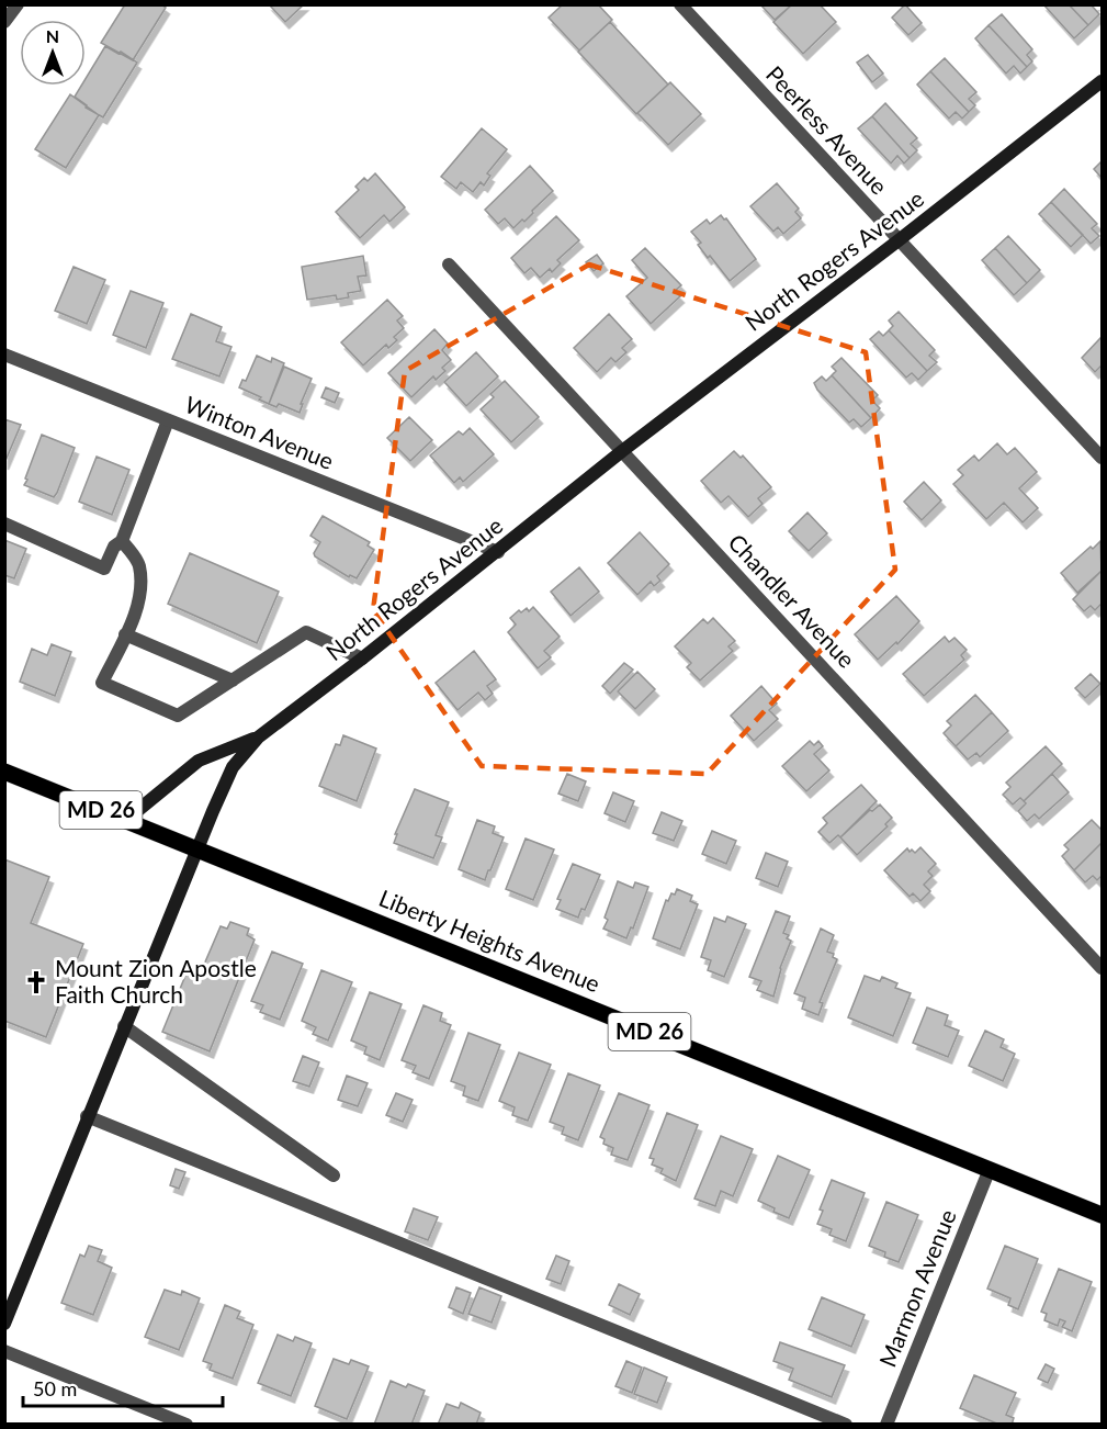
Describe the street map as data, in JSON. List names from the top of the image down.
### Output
{
  "streets": {
    "main road": ["MD 26", "Liberty Heights Avenue"],
    "street": [
      "Peerless Avenue",
      "North Rogers Avenue",
      "Winton Avenue",
      "Chandler Avenue",
      "Marmon Avenue"
    ]
  },
  "crossings": [
    ["Peerless Avenue", "North Rogers Avenue"],
    ["North Rogers Avenue", "Winton Avenue"],
    ["North Rogers Avenue", "Chandler Avenue"],
    ["North Rogers Avenue", "Liberty Heights Avenue"],
    ["Liberty Heights Avenue", "Marmon Avenue"]
  ],
  "places": {
    "church": ["Mount Zion Apostle Faith Church"]
  },
  "scale_bar": "50 m",
  "north": "top"
}
